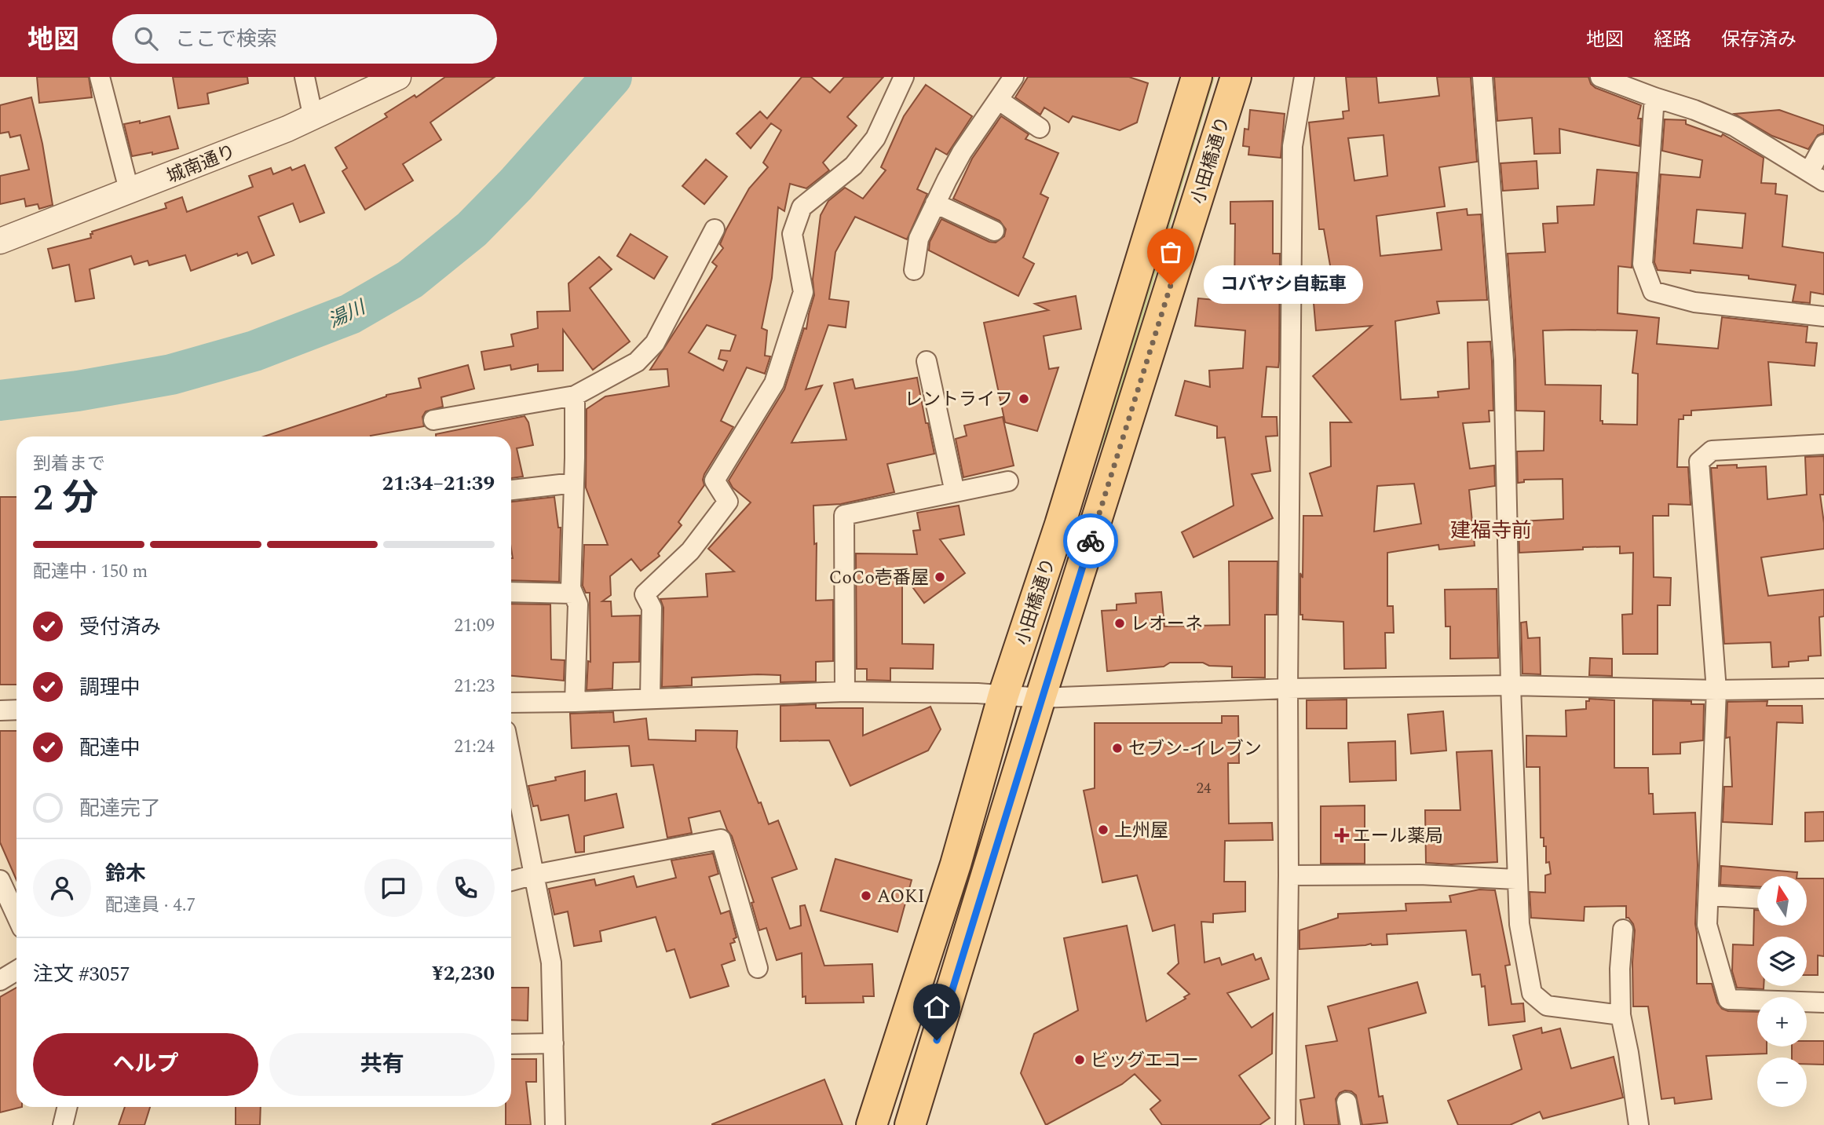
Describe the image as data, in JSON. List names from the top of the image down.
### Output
{
  "streets": {
    "main road": ["小田橋通り"],
    "street": ["城南通り"]
  },
  "districts": ["建福寺前"],
  "water": ["湯川"],
  "places": {
    "other": [
      "コバヤシ自転車",
      "レントライフ",
      "CoCo壱番屋",
      "レオーネ",
      "セブン-イレブン",
      "上州屋",
      "AOKI",
      "ビッグエコー"
    ],
    "health": ["エール薬局"]
  },
  "house_numbers": ["24"],
  "north": "top",
  "page": {
    "header": "地図",
    "search": "ここで検索",
    "nav": ["地図", "経路", "保存済み"],
    "bubble": "コバヤシ自転車",
    "heading": ["2 分", "到着まで", "21:34–21:39"],
    "panel": [
      "鈴木",
      "配達員 · 4.7",
      "注文 #3057",
      "¥2,230"
    ],
    "bar": "配達中 · 150 m",
    "list": [
      ["受付済み", "21:09"],
      ["調理中", "21:23"],
      ["配達中", "21:24"],
      "配達完了"
    ],
    "map_buttons": ["+", "−"],
    "buttons": ["ヘルプ", "共有"]
  }
}
